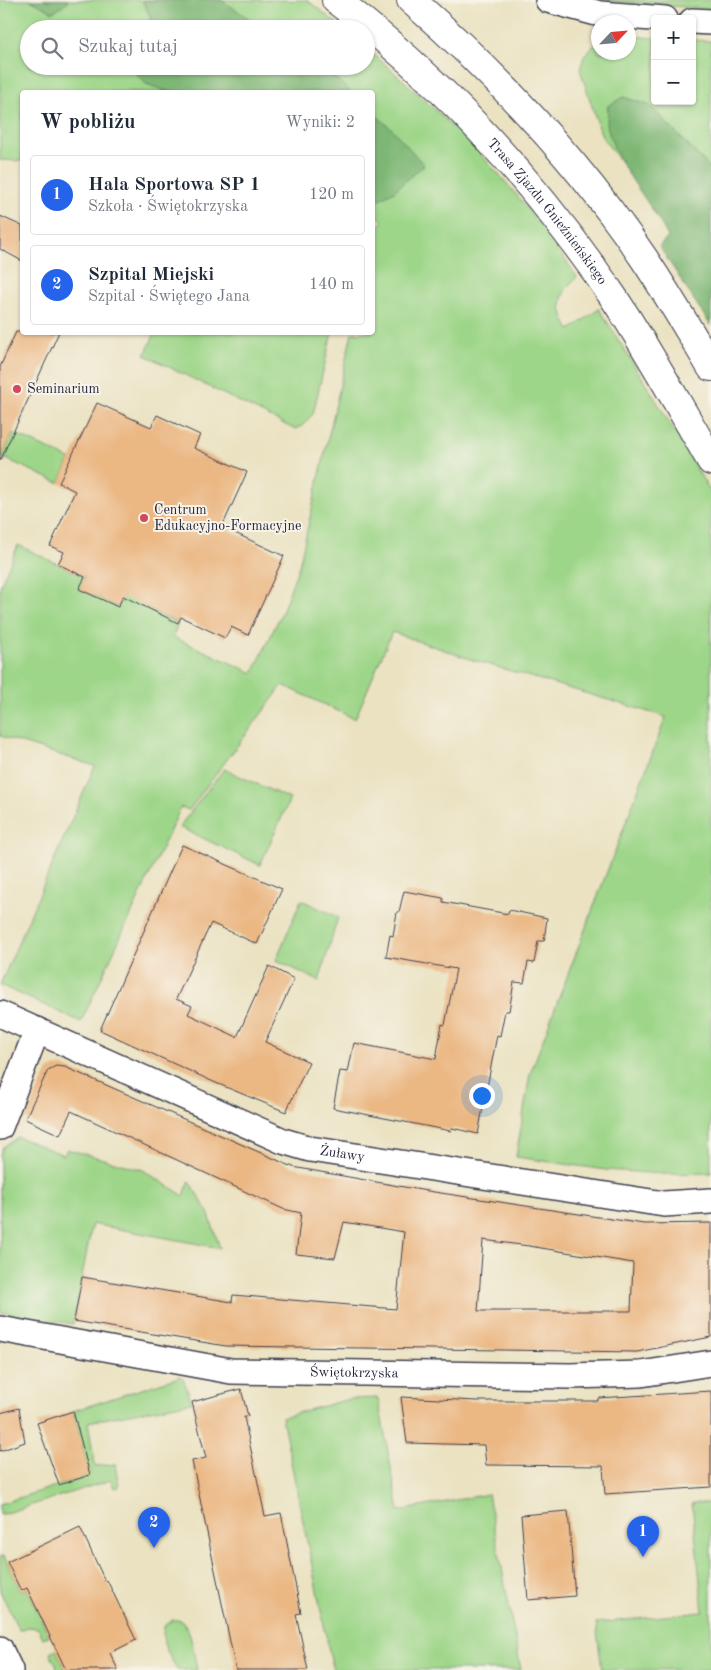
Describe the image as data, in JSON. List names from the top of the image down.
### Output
{
  "streets": {
    "main road": ["Trasa Zjazdu Gnieźnieńskiego"],
    "street": ["Żuławy", "Świętokrzyska"]
  },
  "places": ["Seminarium", "Centrum Edukacyjno-Formacyjne"],
  "north": "top right",
  "page": {
    "map_buttons": ["+", "−"],
    "search": "Szukaj tutaj",
    "heading": ["W pobliżu", "Wyniki: 2"],
    "list": [
      {
        "mark": "1",
        "name": "Hala Sportowa SP 1",
        "note": "Szkoła · Świętokrzyska",
        "value": "120 m"
      },
      {
        "mark": "2",
        "name": "Szpital Miejski",
        "note": "Szpital · Świętego Jana",
        "value": "140 m"
      }
    ],
    "pins": ["2", "1"]
  }
}
